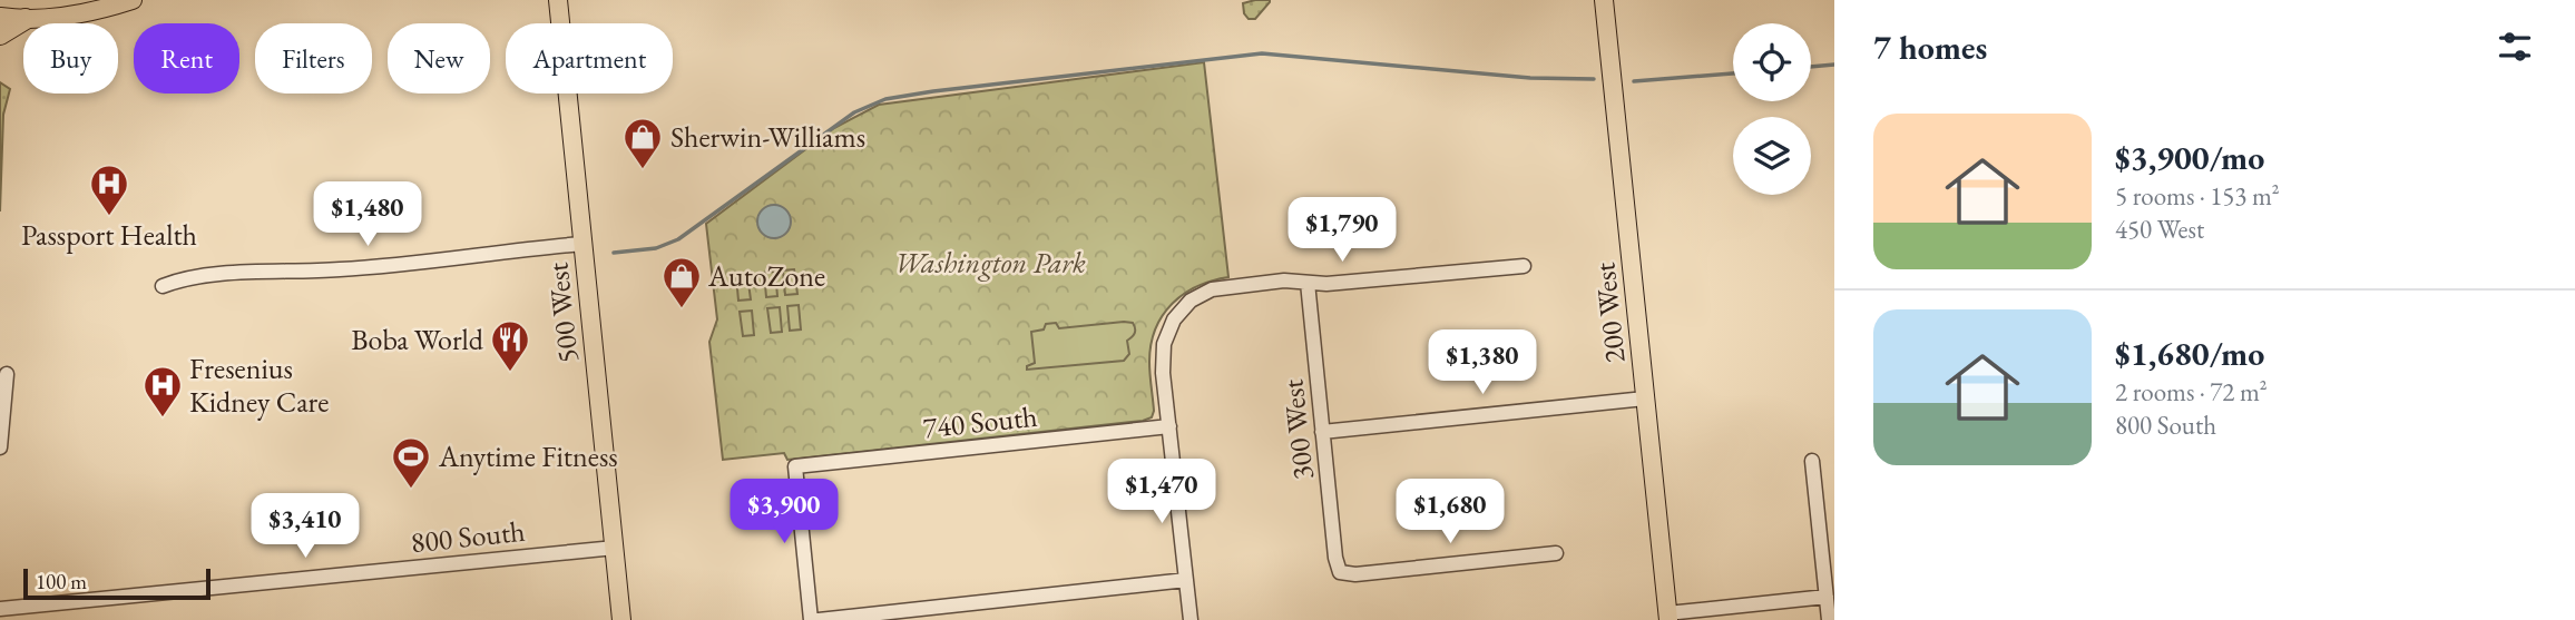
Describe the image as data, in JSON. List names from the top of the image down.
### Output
{
  "streets": {
    "main road": ["500 West", "200 West"],
    "street": ["740 South", "300 West", "800 South"]
  },
  "crossings": [
    ["500 West", "800 South"]
  ],
  "parks": ["Washington Park"],
  "places": {
    "shop": ["Sherwin-Williams", "AutoZone"],
    "hospital": ["Passport Health", "Fresenius Kidney Care"],
    "restaurant": ["Boba World"],
    "sports": ["Anytime Fitness"]
  },
  "scale_bar": "100 m",
  "page": {
    "heading": "7 homes",
    "chip": [
      "Buy",
      "Rent",
      "Filters",
      "New",
      "Apartment"
    ],
    "list": [
      {
        "name": "$3,900/mo",
        "note": "5 rooms · 153 m² · 450 West"
      },
      {
        "name": "$1,680/mo",
        "note": "2 rooms · 72 m² · 800 South"
      }
    ],
    "price": [
      "$1,480",
      "$1,790",
      "$1,380",
      "$1,470",
      "$3,900",
      "$1,680",
      "$3,410"
    ],
    "scale": "100 m"
  }
}
